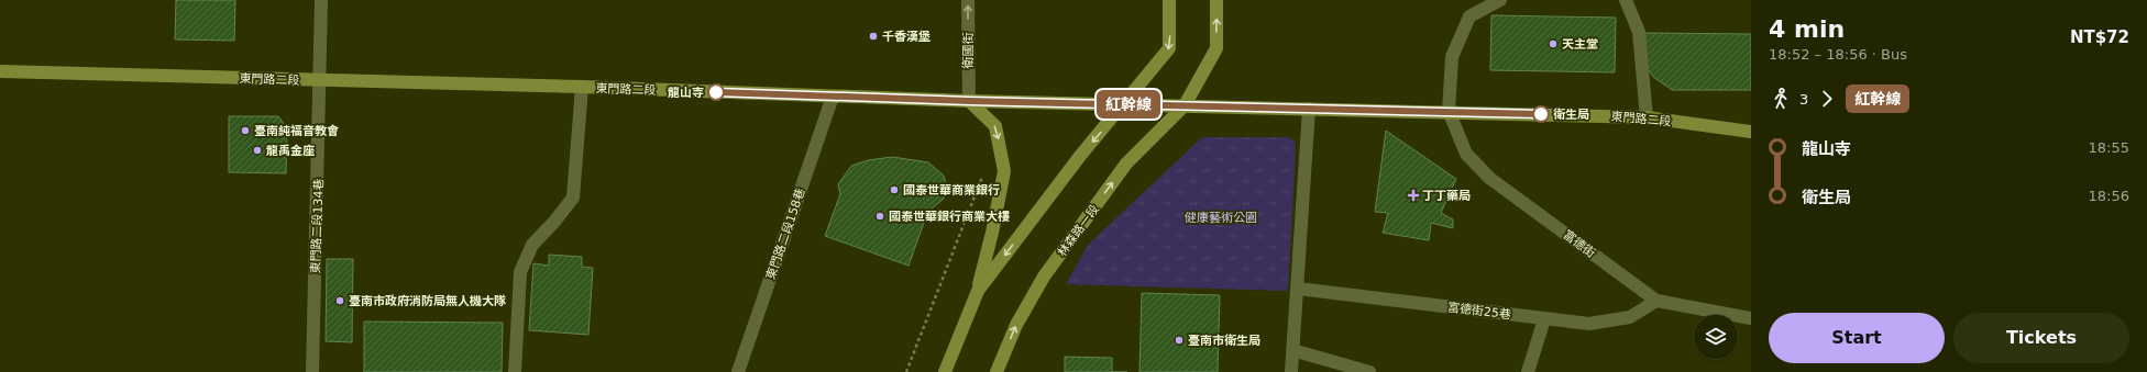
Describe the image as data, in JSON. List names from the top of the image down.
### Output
{
  "streets": {
    "main road": ["東門路二段", "林森路一段"],
    "street": [
      "衛國街",
      "東門路二段134巷",
      "東門路二段158巷",
      "富德街",
      "富德街25巷"
    ]
  },
  "crossings": [
    ["衛國街", "東門路二段"],
    ["東門路二段", "東門路二段134巷"],
    ["東門路二段", "林森路一段"],
    ["東門路二段", "東門路二段158巷"],
    ["東門路二段", "富德街"],
    ["富德街", "富德街25巷"]
  ],
  "one_way": ["衛國街"],
  "parks": ["健康藝術公園"],
  "places": {
    "other": [
      "千香漢堡",
      "天主堂",
      "龍山寺",
      "衛生局",
      "臺南純福音教會",
      "龍禹金座",
      "國泰世華商業銀行",
      "國泰世華銀行商業大樓",
      "臺南市政府消防局無人機大隊",
      "臺南市衛生局"
    ],
    "health": ["丁丁藥局"]
  },
  "lines": ["bus line 紅幹線"],
  "page": {
    "on_map": "紅幹線",
    "heading": ["4 min", "18:52 – 18:56 · Bus", "NT$72"],
    "legs": ["3", "紅幹線"],
    "list": [
      {
        "name": "龍山寺",
        "value": "18:55"
      },
      {
        "name": "衛生局",
        "value": "18:56"
      }
    ],
    "buttons": ["Start", "Tickets"]
  }
}
